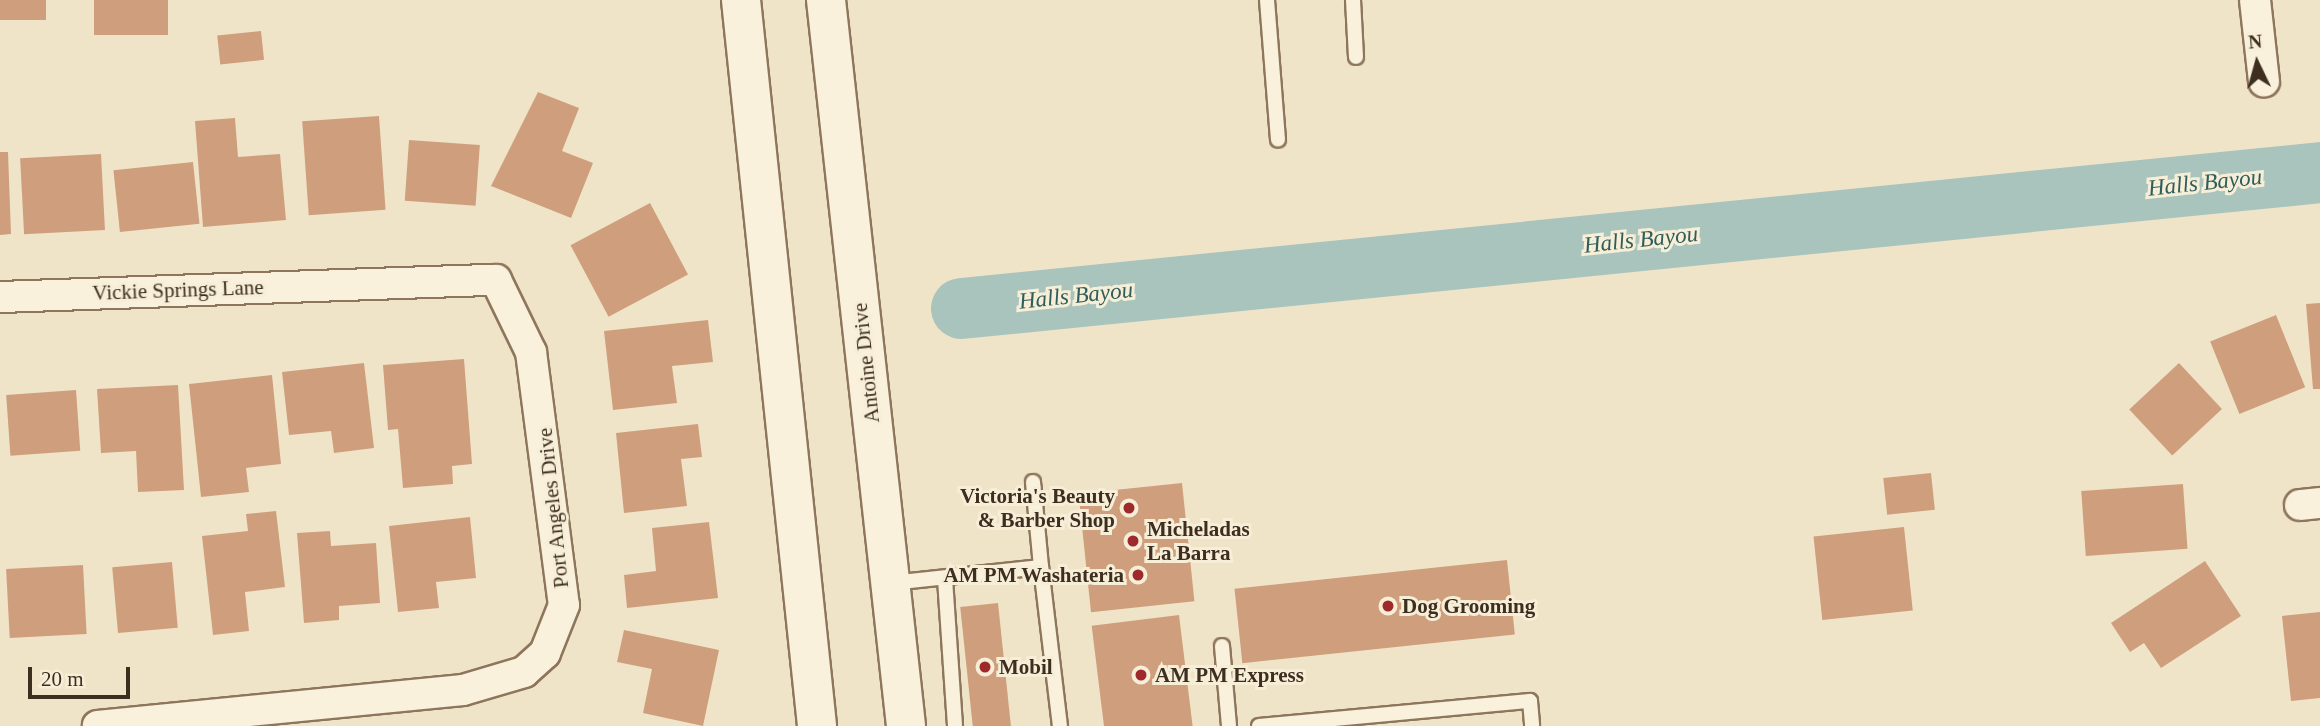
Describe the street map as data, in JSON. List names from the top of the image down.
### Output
{
  "streets": {
    "main road": ["Antoine Drive"],
    "street": ["Vickie Springs Lane", "Port Angeles Drive"]
  },
  "crossings": [
    ["Vickie Springs Lane", "Port Angeles Drive"]
  ],
  "water": ["Halls Bayou"],
  "places": [
    "Victoria's Beauty & Barber Shop",
    "Micheladas La Barra",
    "AM PM Washateria",
    "Dog Grooming",
    "Mobil",
    "AM PM Express"
  ],
  "scale_bar": "20 m",
  "north": "top"
}
